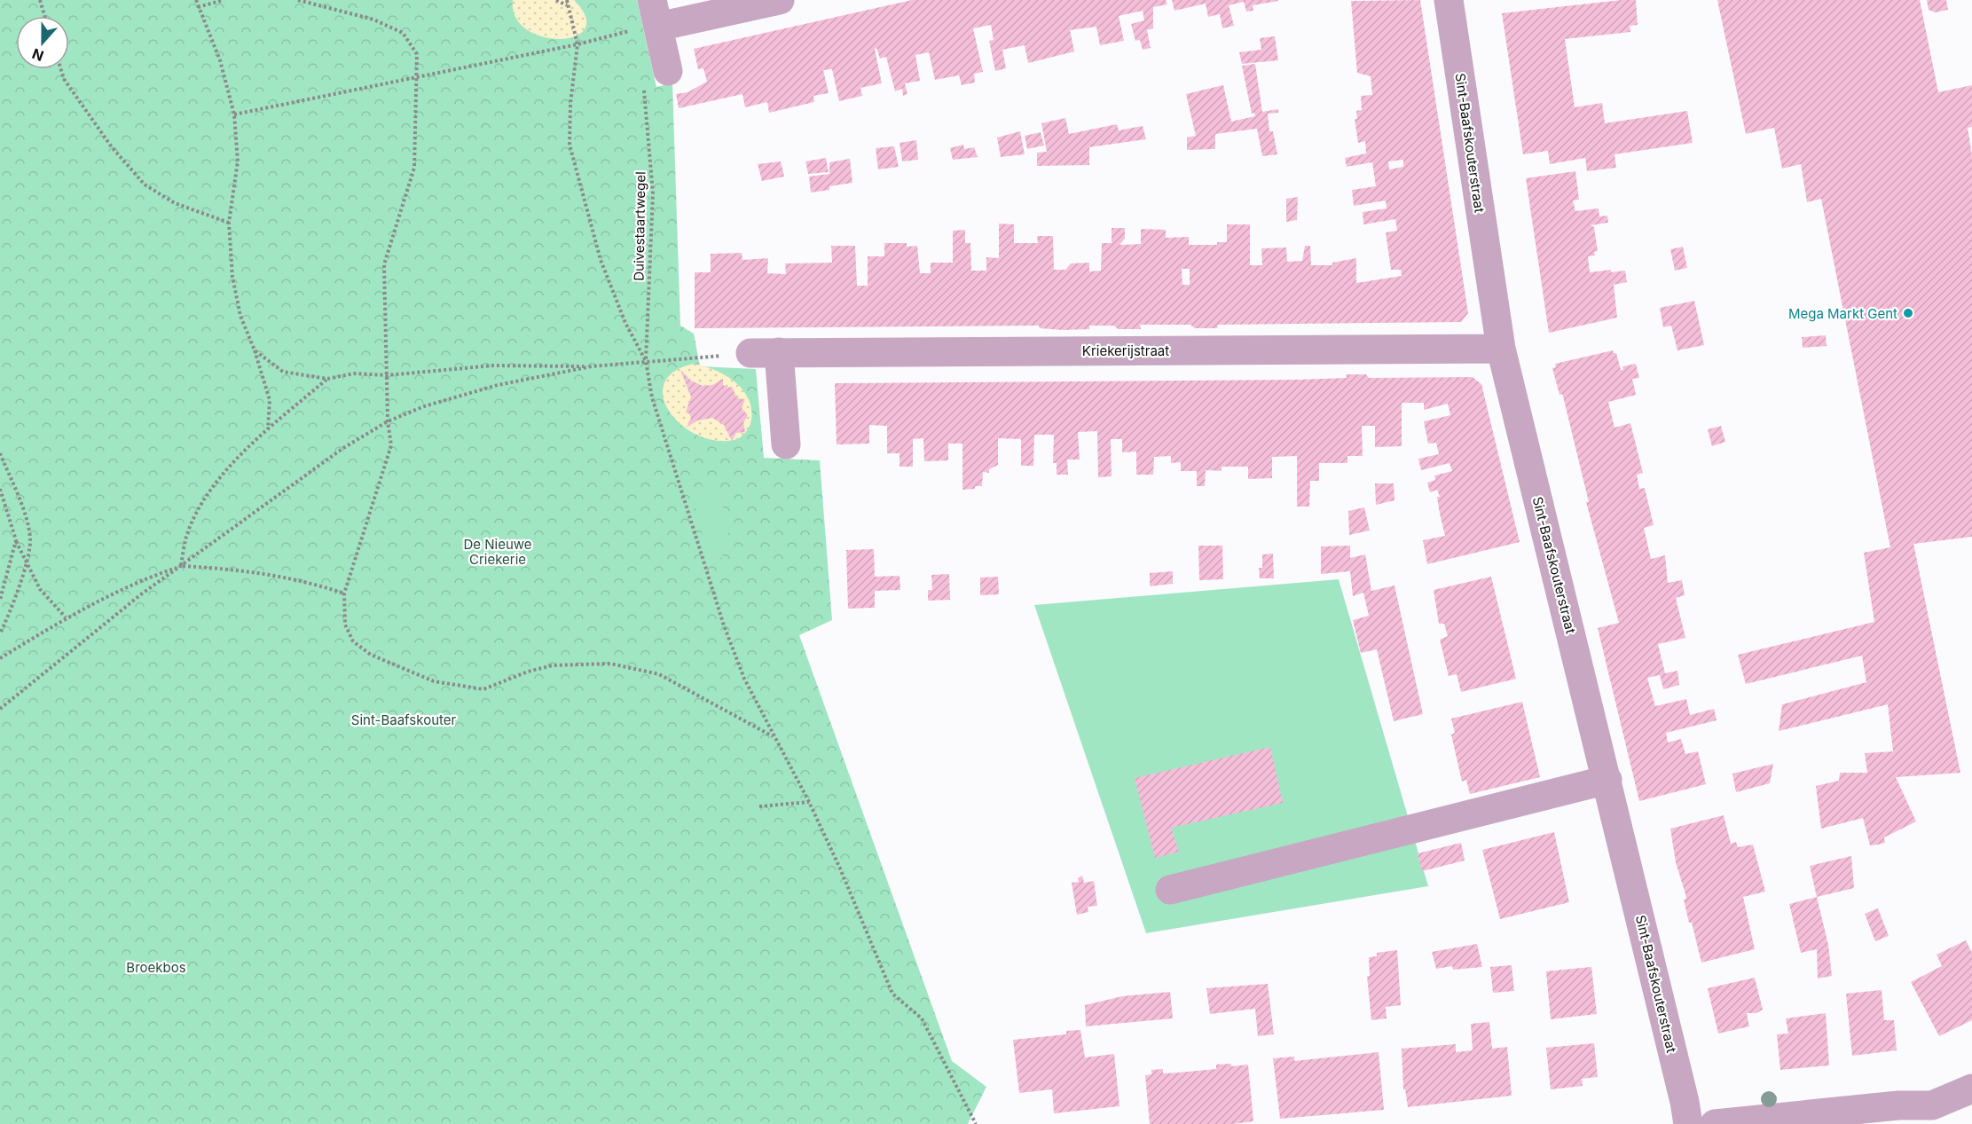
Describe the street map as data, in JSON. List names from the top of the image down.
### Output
{
  "streets": {
    "street": ["Sint-Baafskouterstraat", "Kriekerijstraat"],
    "path": ["Duivestaartwegel"]
  },
  "crossings": [
    ["Sint-Baafskouterstraat", "Kriekerijstraat"]
  ],
  "parks": ["De Nieuwe Criekerie", "Sint-Baafskouter", "Broekbos"],
  "places": ["Mega Markt Gent"],
  "north": "bottom"
}
